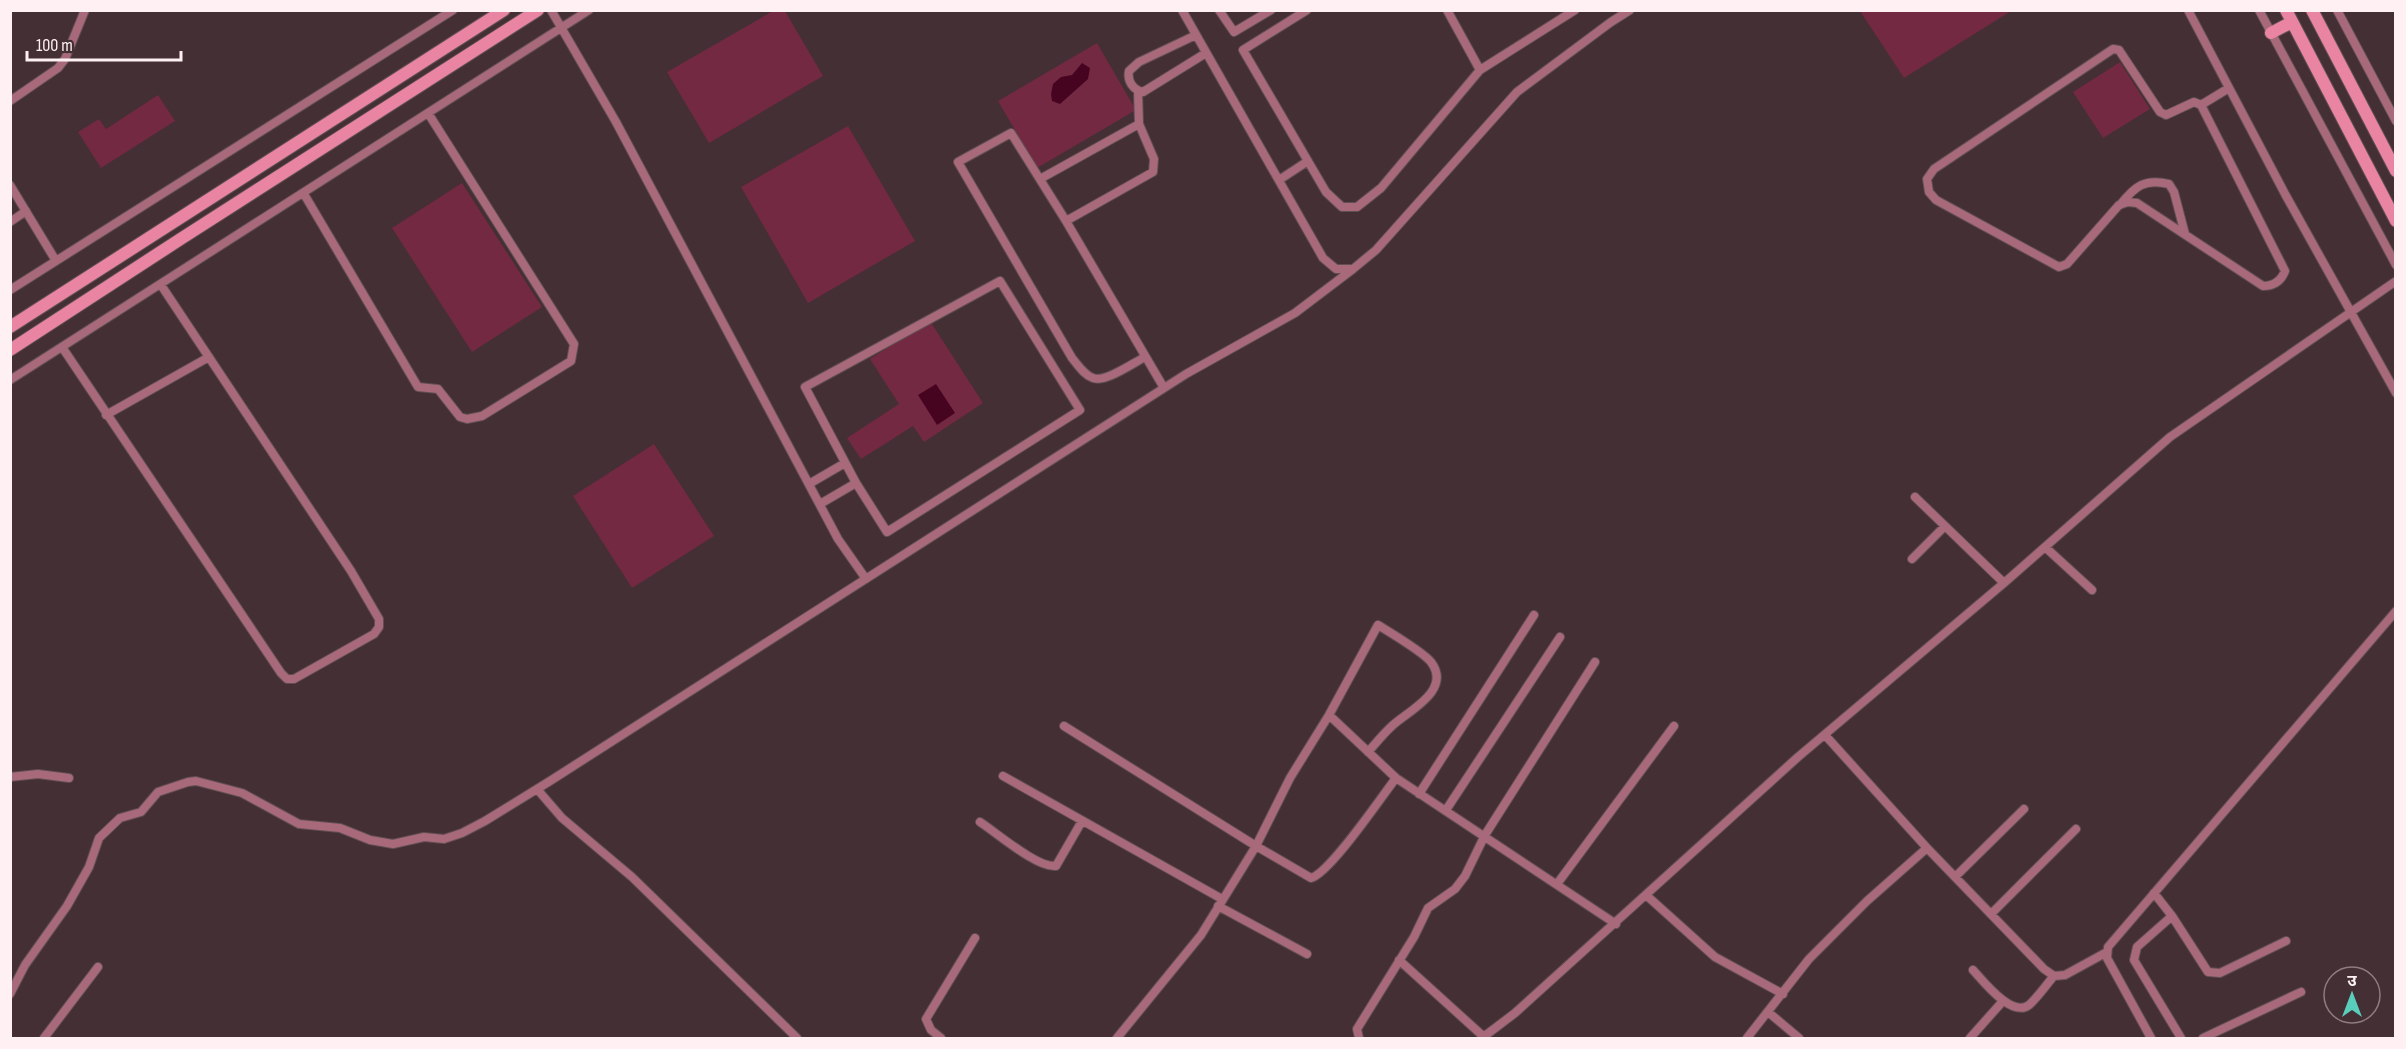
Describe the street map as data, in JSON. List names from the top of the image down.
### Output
{
  "scale_bar": "100 m",
  "north": "top"
}
